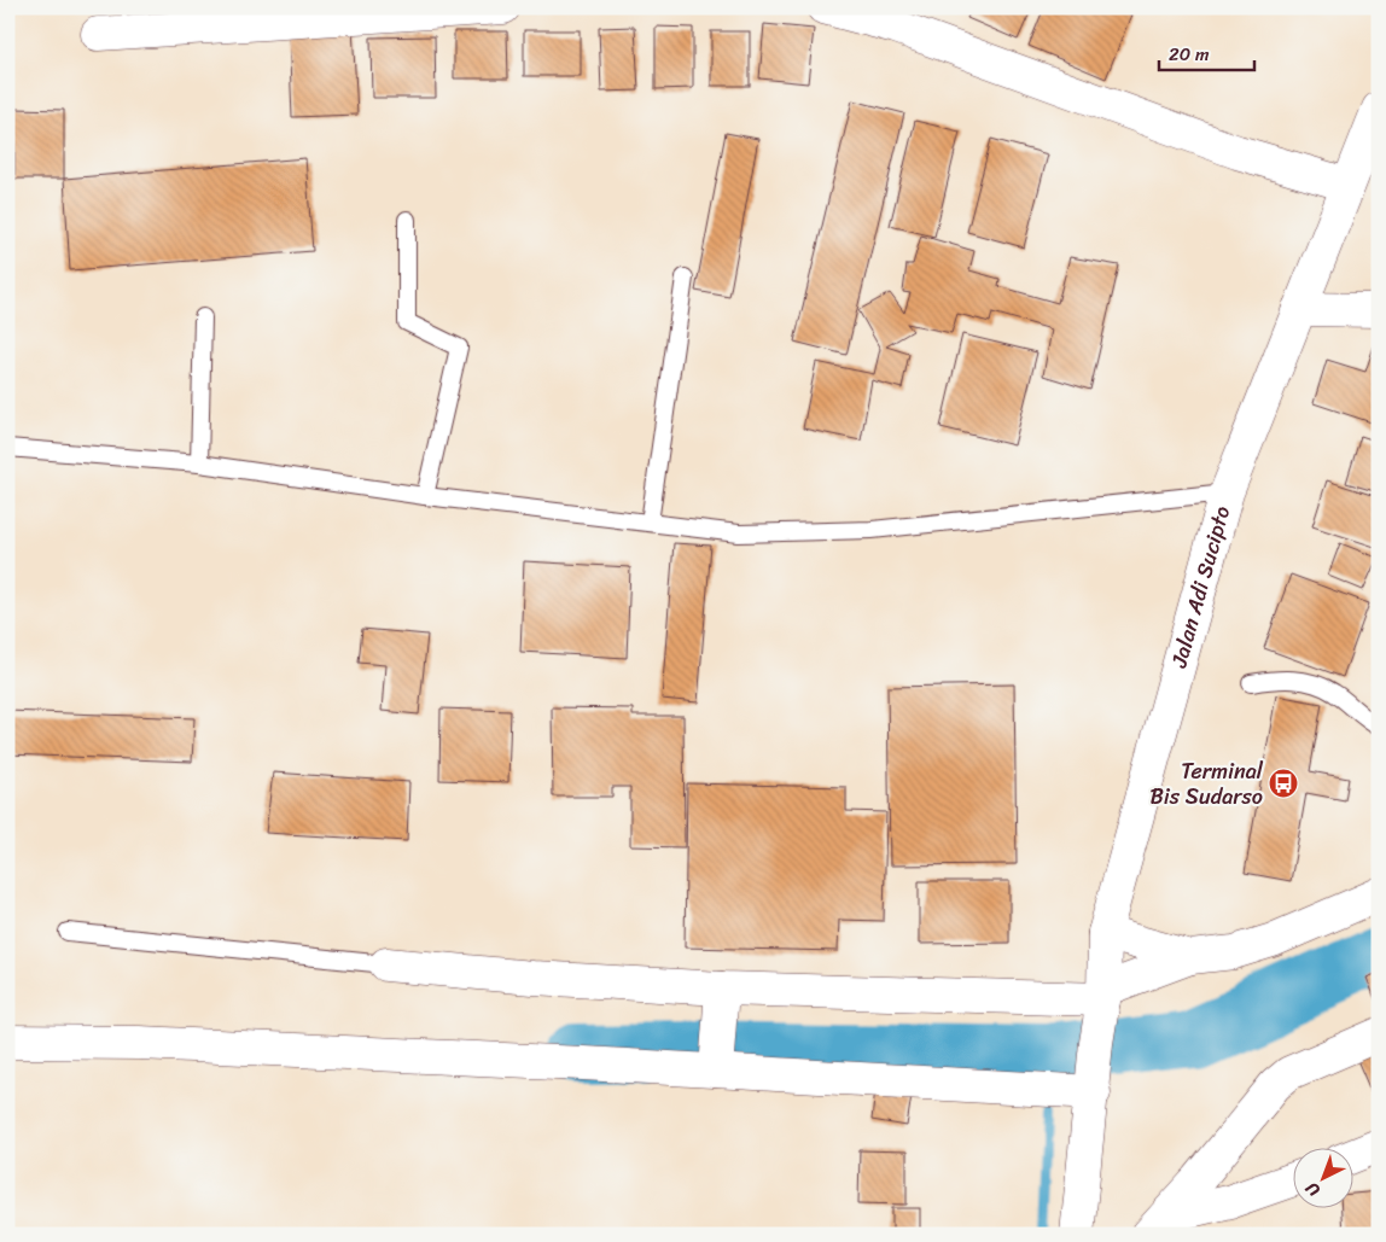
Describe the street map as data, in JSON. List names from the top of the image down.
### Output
{
  "streets": {
    "street": ["Jalan Adi Sucipto"]
  },
  "places": {
    "bus stop": ["Terminal Bis Sudarso"]
  },
  "scale_bar": "20 m",
  "north": "bottom left"
}
